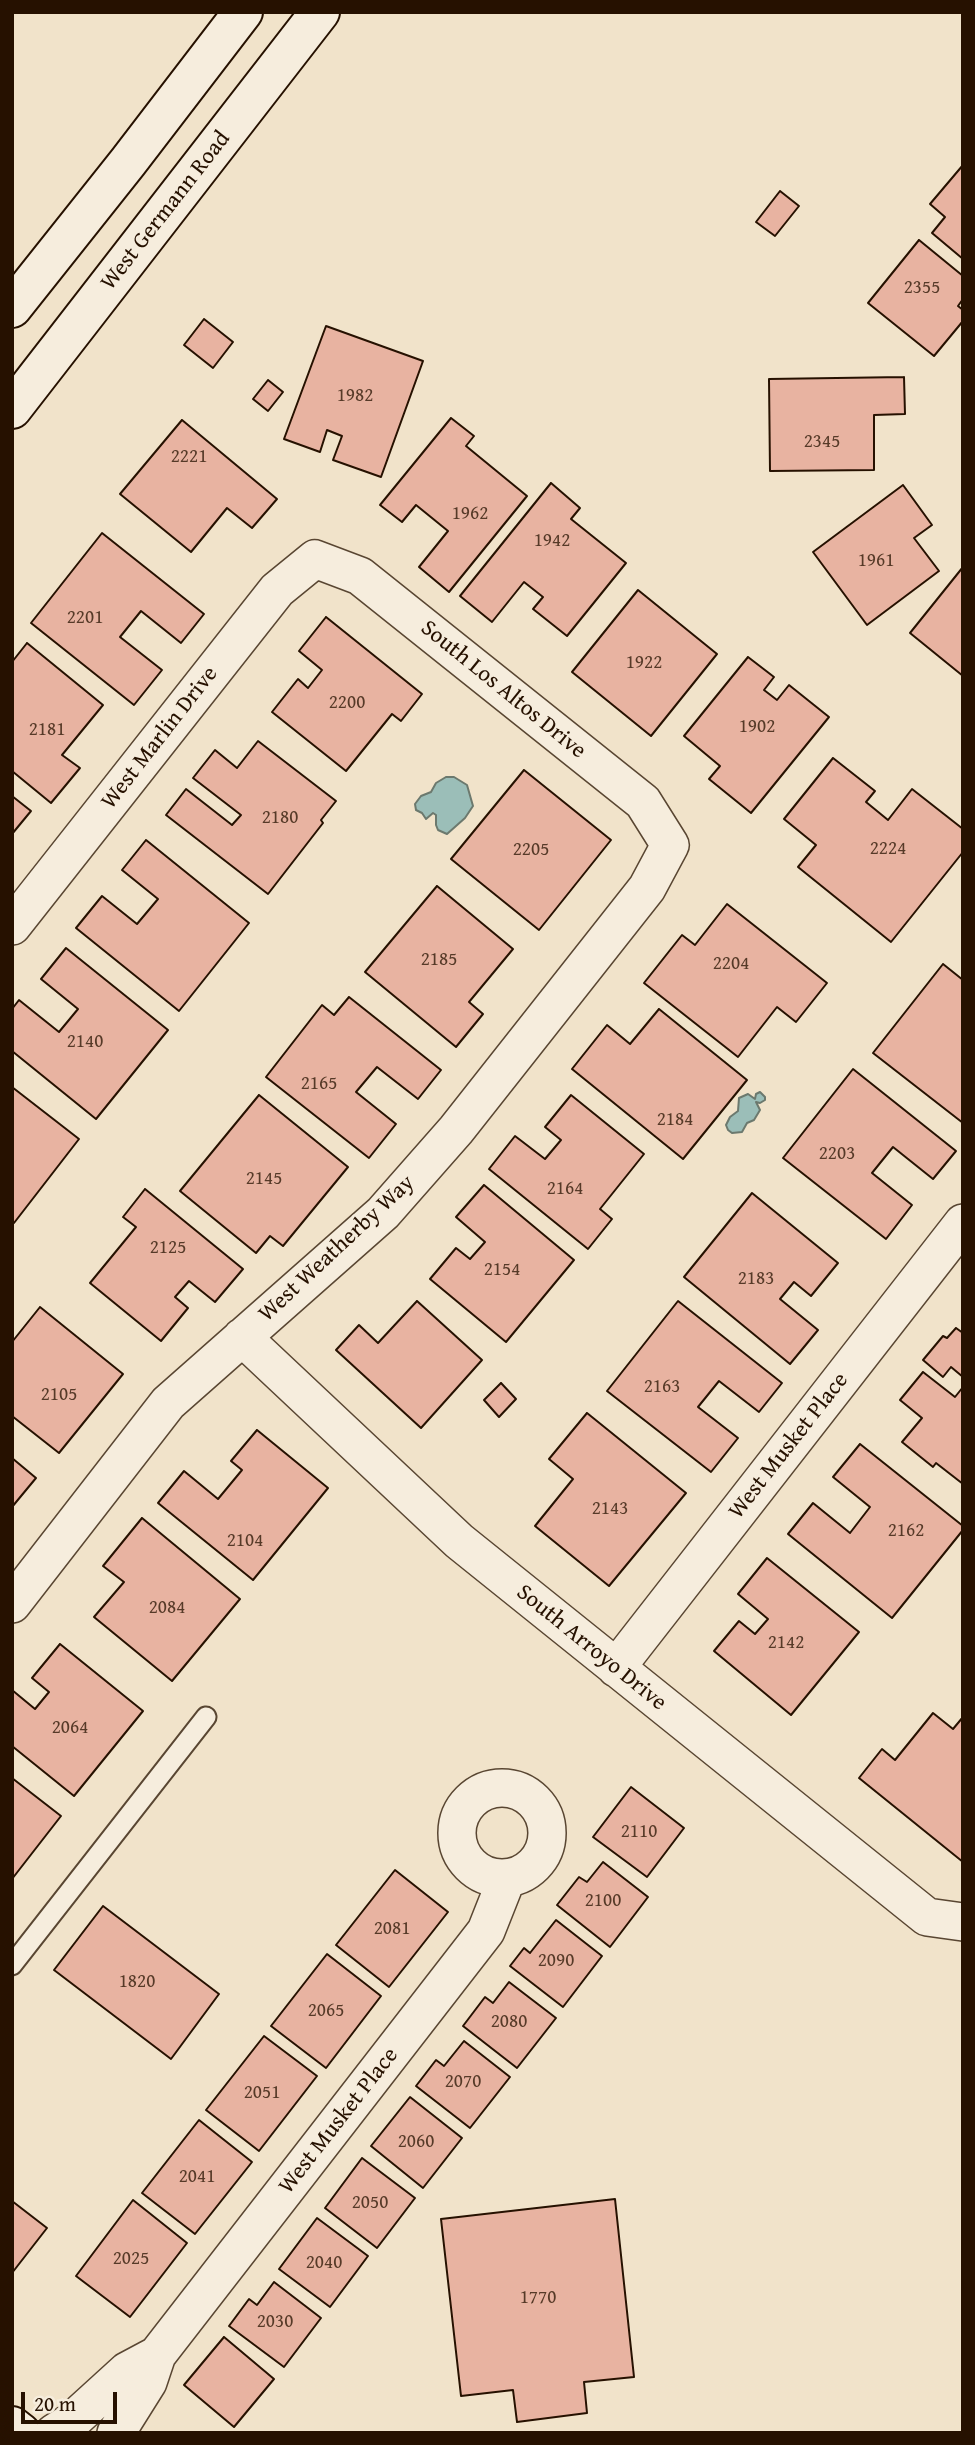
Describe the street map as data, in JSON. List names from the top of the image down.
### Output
{
  "streets": {
    "main road": ["West Germann Road"],
    "street": [
      "South Los Altos Drive",
      "West Marlin Drive",
      "West Weatherby Way",
      "West Musket Place",
      "South Arroyo Drive"
    ]
  },
  "crossings": [
    ["South Los Altos Drive", "West Marlin Drive"],
    ["South Los Altos Drive", "West Weatherby Way"],
    ["West Weatherby Way", "South Arroyo Drive"],
    ["West Musket Place", "South Arroyo Drive"]
  ],
  "house_numbers": [
    "2355",
    "1982",
    "2345",
    "2221",
    "1962",
    "1942",
    "1961",
    "2201",
    "1922",
    "2200",
    "1902",
    "2181",
    "2180",
    "2224",
    "2205",
    "2185",
    "2204",
    "2140",
    "2165",
    "2184",
    "2203",
    "2145",
    "2164",
    "2125",
    "2154",
    "2183",
    "2163",
    "2105",
    "2143",
    "2162",
    "2104",
    "2084",
    "2142",
    "2064",
    "2110",
    "2100",
    "2081",
    "2090",
    "1820",
    "2065",
    "2080",
    "2070",
    "2051",
    "2060",
    "2041",
    "2050",
    "2025",
    "2040",
    "1770",
    "2030"
  ],
  "scale_bar": "20 m"
}
